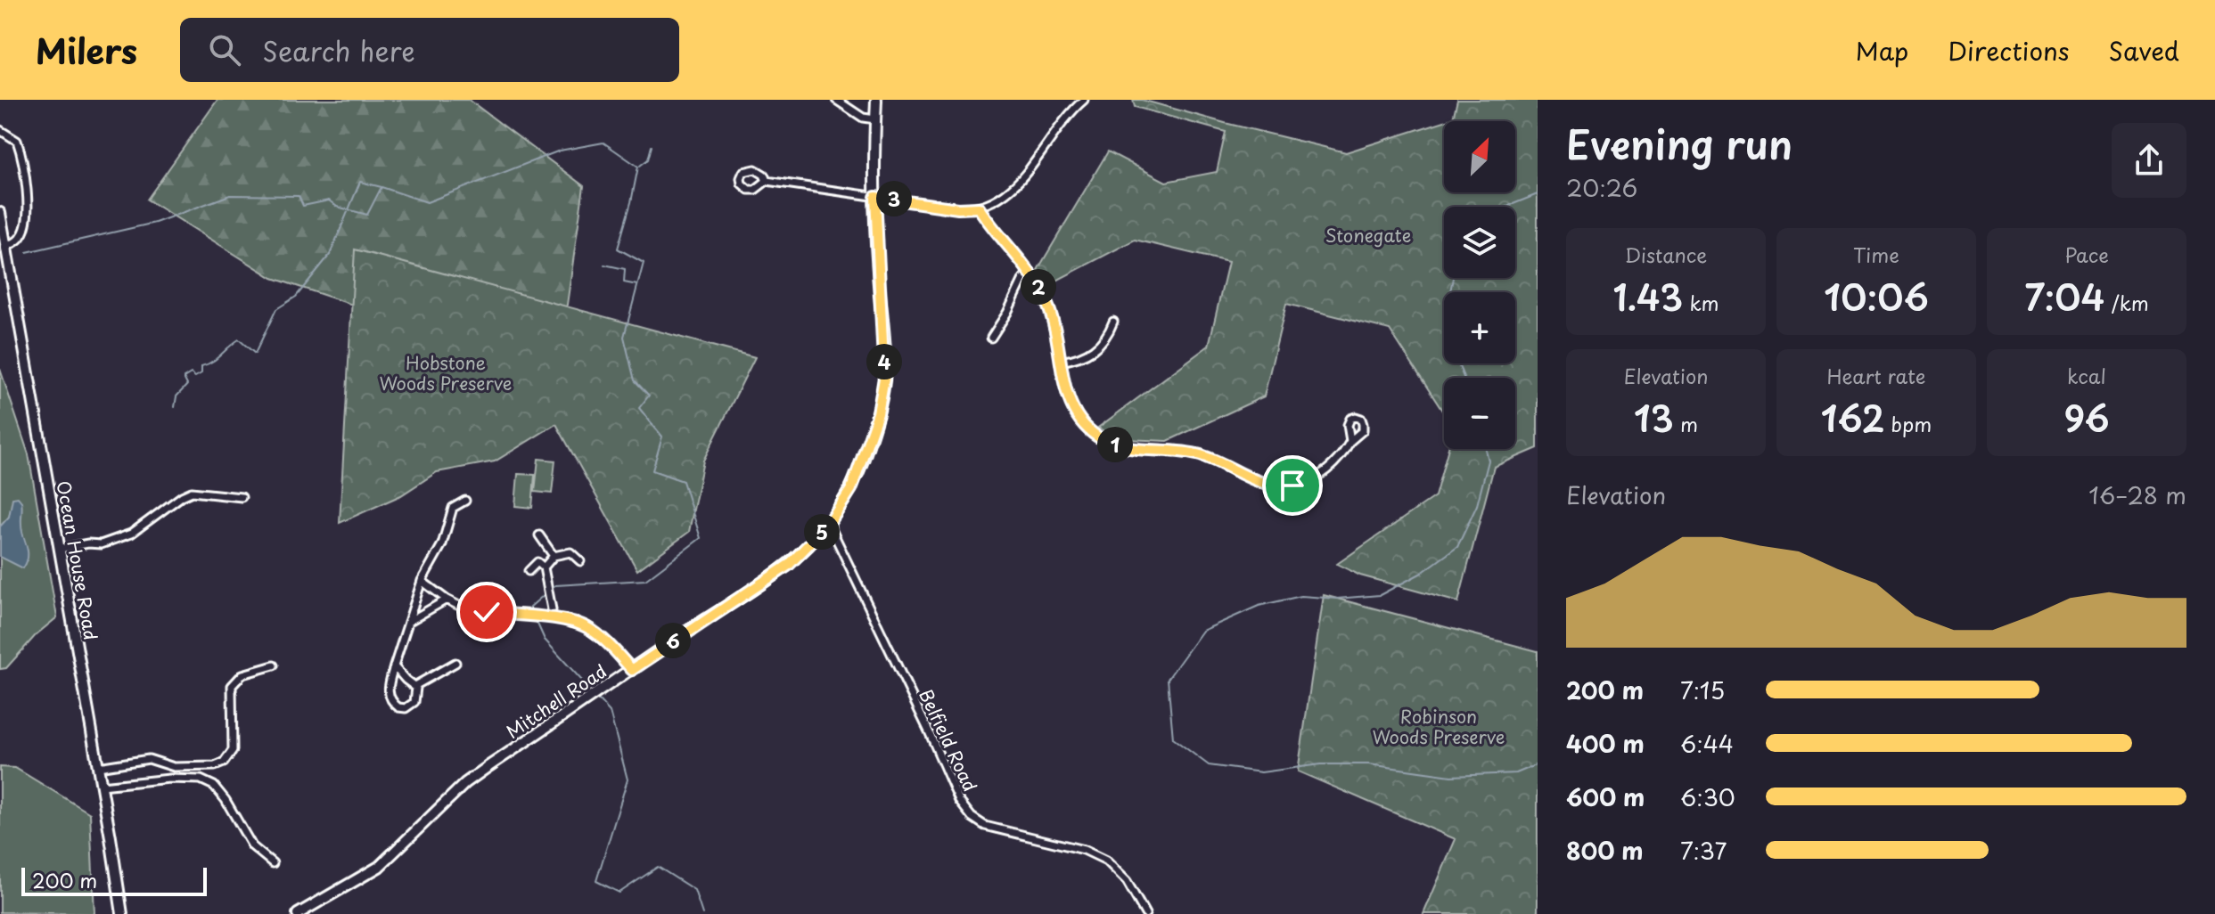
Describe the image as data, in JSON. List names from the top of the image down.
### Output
{
  "streets": {
    "street": ["Ocean House Road", "Mitchell Road", "Belfield Road"]
  },
  "crossings": [
    ["Mitchell Road", "Belfield Road"]
  ],
  "parks": ["Stonegate", "Hobstone Woods Preserve", "Robinson Woods Preserve"],
  "scale_bar": "200 m",
  "north": "top right",
  "page": {
    "header": "Milers",
    "search": "Search here",
    "nav": ["Map", "Directions", "Saved"],
    "heading": ["Evening run", "20:26"],
    "map_buttons": ["+", "−"],
    "pins": [
      "3",
      "2",
      "4",
      "1",
      "5",
      "6"
    ],
    "stats": [
      ["Distance", "1.43 km"],
      ["Time", "10:06"],
      ["Pace", "7:04 /km"],
      ["Elevation", "13 m"],
      ["Heart rate", "162 bpm"],
      ["kcal", "96"]
    ],
    "chart": ["Elevation", "16–28 m"],
    "list": [
      {
        "name": "200 m",
        "note": "7:15"
      },
      {
        "name": "400 m",
        "note": "6:44"
      },
      {
        "name": "600 m",
        "note": "6:30"
      },
      {
        "name": "800 m",
        "note": "7:37"
      }
    ],
    "scale": "200 m"
  }
}
